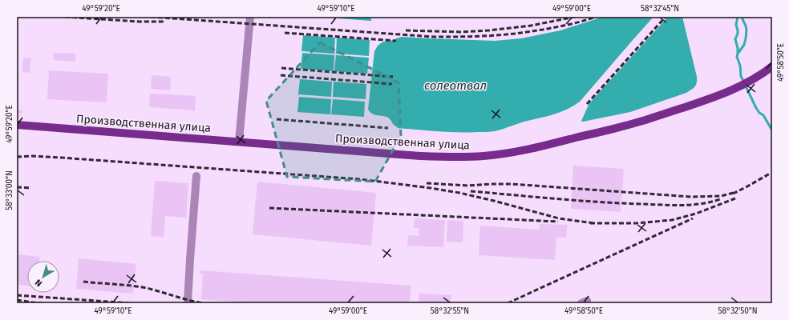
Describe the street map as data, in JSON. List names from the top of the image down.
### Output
{
  "streets": {
    "main road": ["Производственная улица"]
  },
  "water": ["солеотвал"],
  "north": "bottom left",
  "coordinates": [
    "49°59'20\"E",
    "49°59'10\"E",
    "49°59'00\"E",
    "58°32'45\"N",
    "49°58'50\"E",
    "58°33'00\"N",
    "58°32'55\"N",
    "58°32'50\"N"
  ]
}
